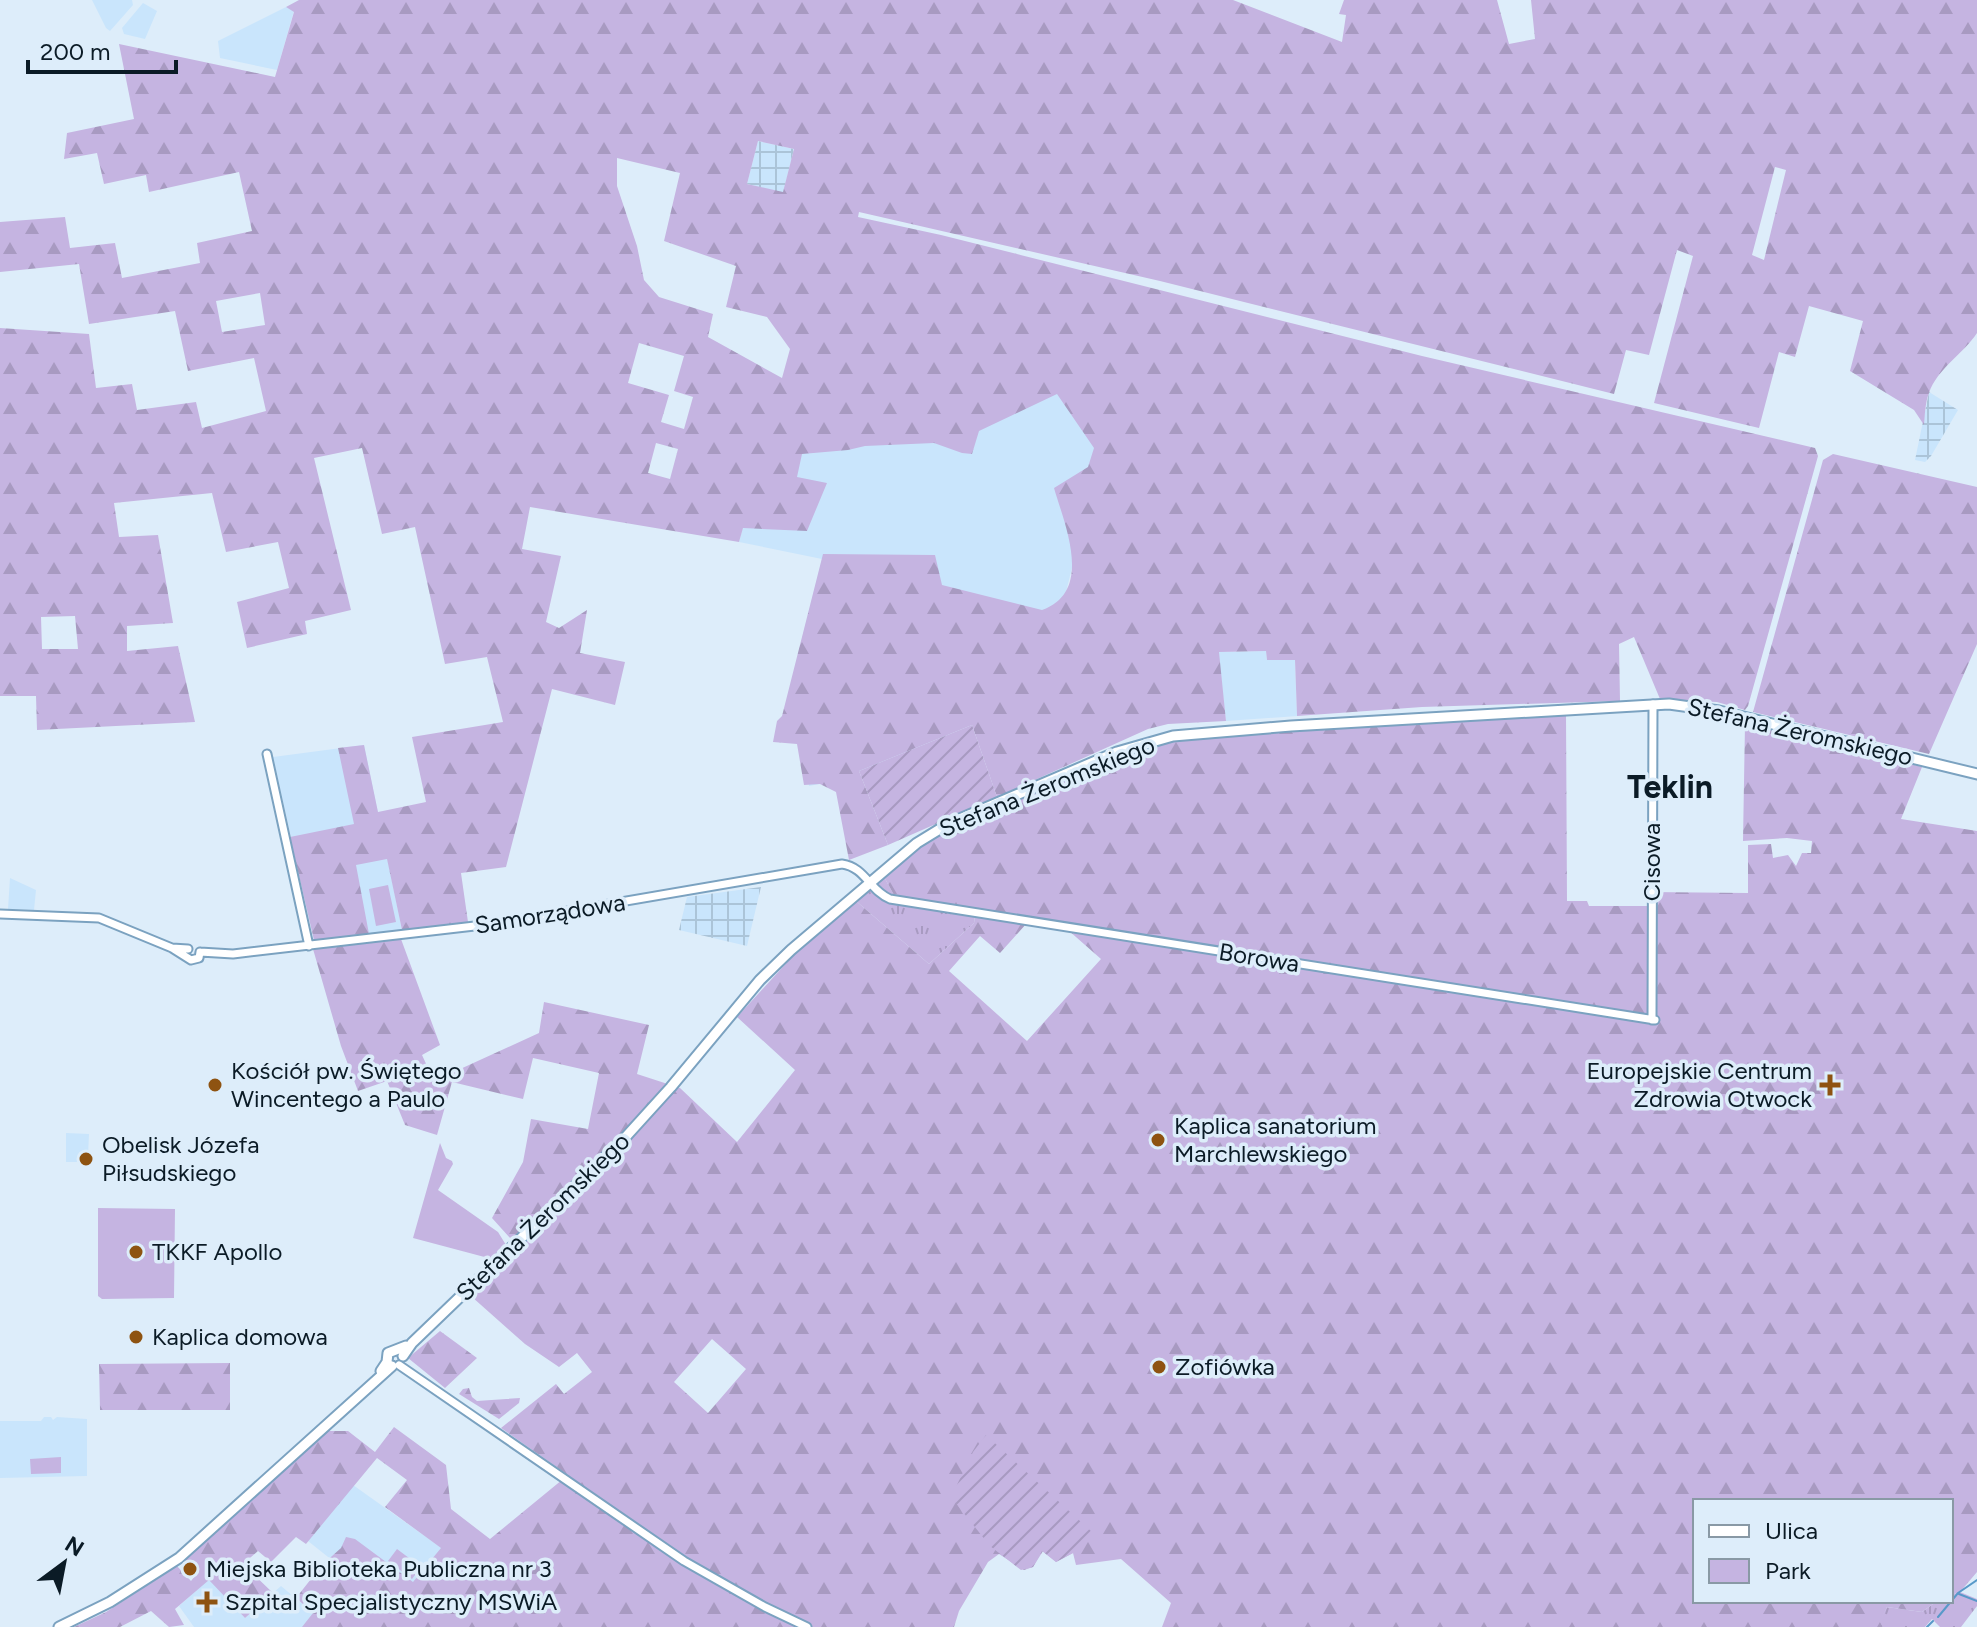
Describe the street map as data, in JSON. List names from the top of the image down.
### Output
{
  "streets": {
    "main road": ["Stefana Żeromskiego"],
    "street": ["Cisowa", "Samorządowa", "Borowa"]
  },
  "crossings": [
    ["Stefana Żeromskiego", "Cisowa"],
    ["Stefana Żeromskiego", "Samorządowa"],
    ["Stefana Żeromskiego", "Borowa"],
    ["Cisowa", "Borowa"],
    ["Samorządowa", "Borowa"]
  ],
  "districts": ["Teklin"],
  "places": {
    "other": [
      "Kościół pw. Świętego Wincentego a Paulo",
      "Kaplica sanatorium Marchlewskiego",
      "Obelisk Józefa Piłsudskiego",
      "TKKF Apollo",
      "Kaplica domowa",
      "Zofiówka",
      "Miejska Biblioteka Publiczna nr 3"
    ],
    "health": ["Europejskie Centrum Zdrowia Otwock", "Szpital Specjalistyczny MSWiA"]
  },
  "legend": ["Ulica", "Park"],
  "scale_bar": "200 m",
  "north": "top right"
}
